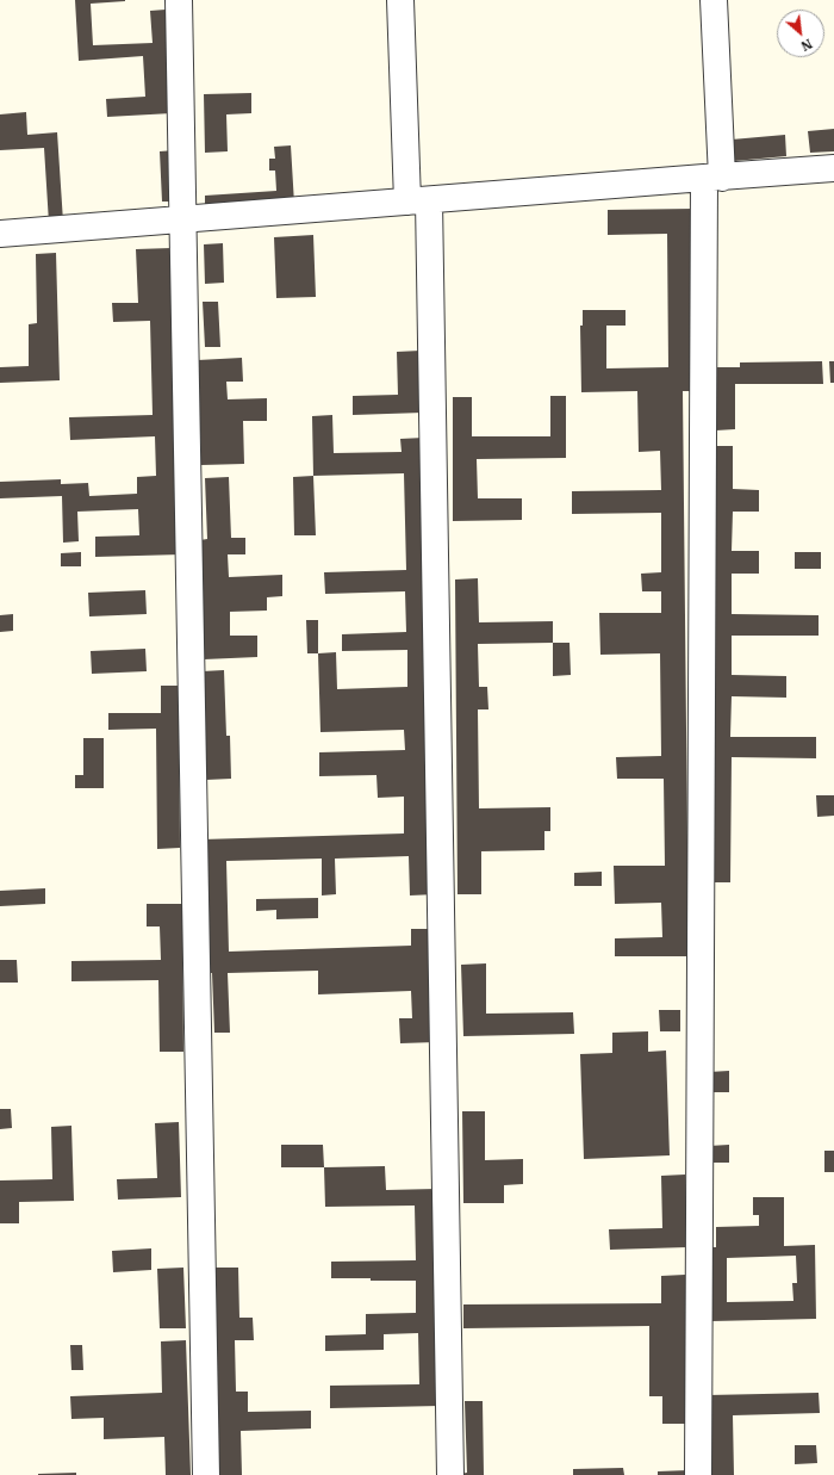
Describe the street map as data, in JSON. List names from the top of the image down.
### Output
{
  "north": "bottom right"
}
